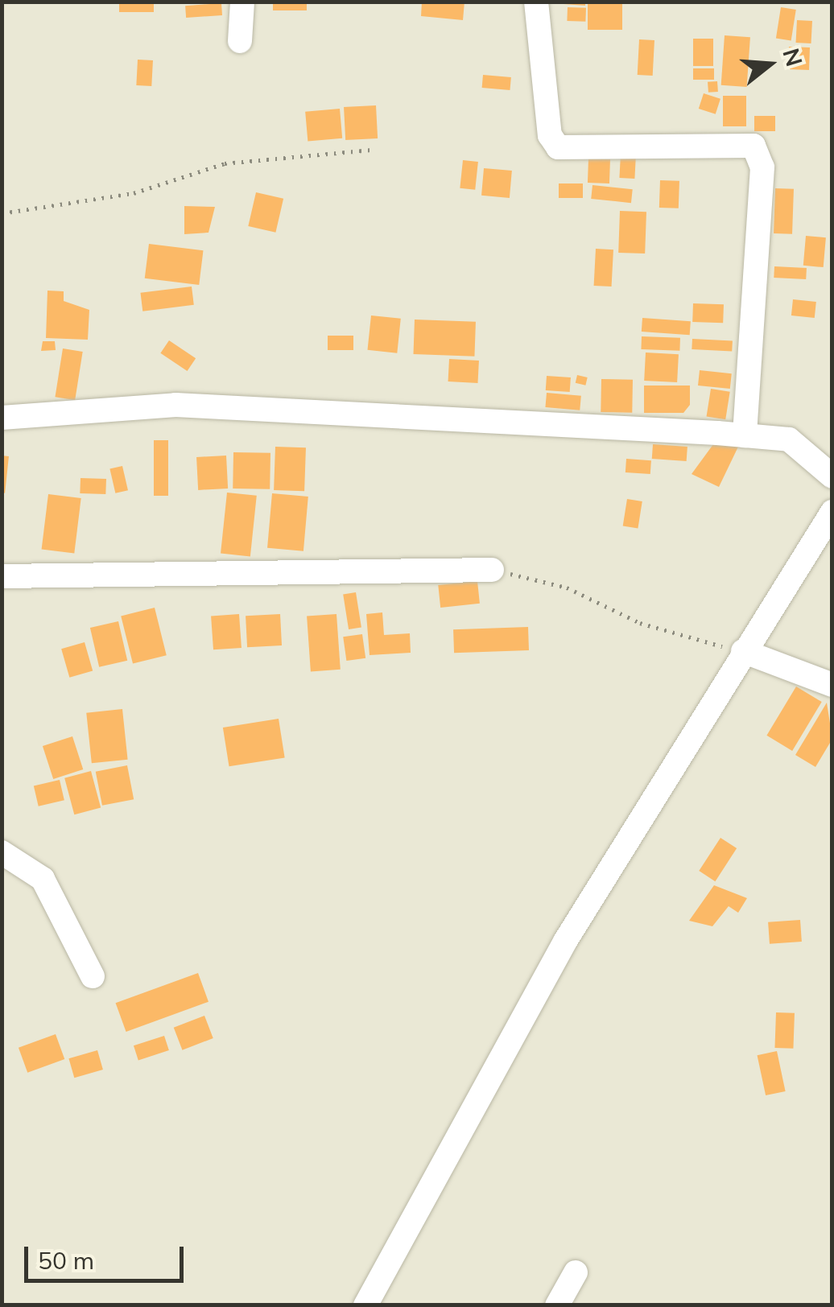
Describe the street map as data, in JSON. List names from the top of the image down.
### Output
{
  "scale_bar": "50 m",
  "north": "right"
}
